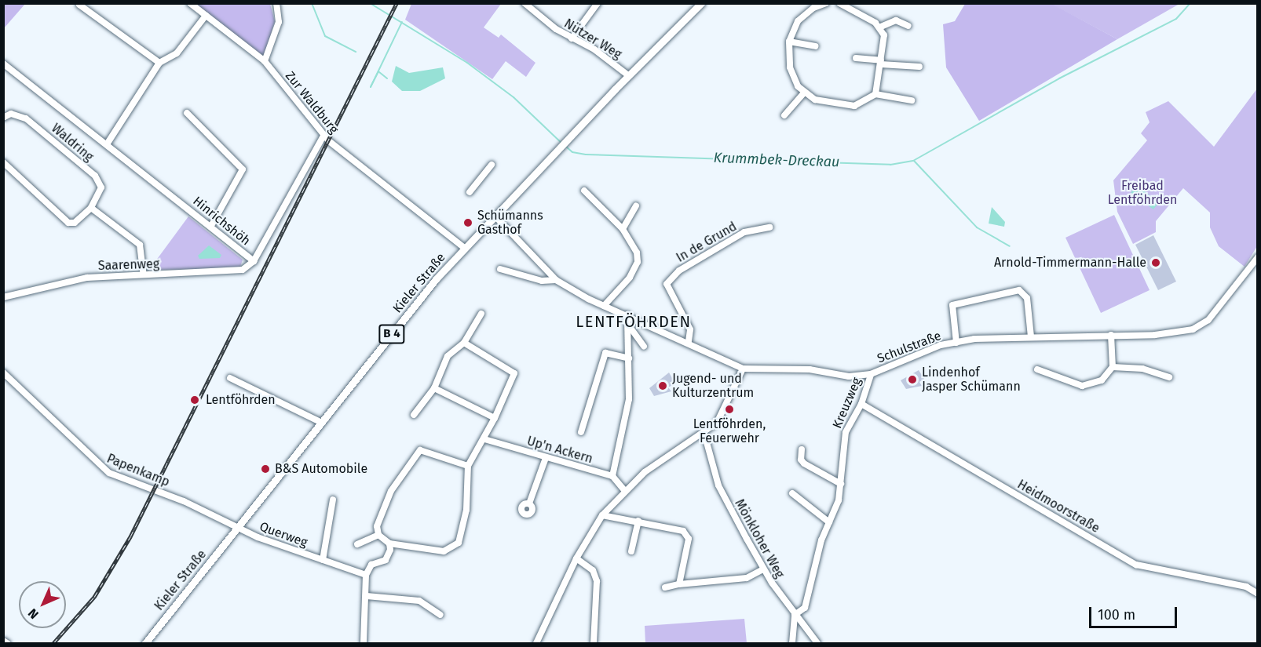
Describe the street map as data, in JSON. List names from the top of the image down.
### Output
{
  "streets": {
    "main road": ["Kieler Straße", "B 4"],
    "street": [
      "Nützer Weg",
      "Zur Waldburg",
      "Waldring",
      "Hinrichshöh",
      "In de Grund",
      "Saarenweg",
      "Schulstraße",
      "Kreuzweg",
      "Up'n Ackern",
      "Papenkamp",
      "Heidmoorstraße",
      "Querweg",
      "Mönkloher Weg"
    ]
  },
  "crossings": [
    ["Nützer Weg", "Kieler Straße"],
    ["Zur Waldburg", "Hinrichshöh"],
    ["Zur Waldburg", "Kieler Straße"],
    ["Hinrichshöh", "Saarenweg"],
    ["In de Grund", "Schulstraße"],
    ["Kieler Straße", "Schulstraße"],
    ["Kieler Straße", "Papenkamp"],
    ["Kieler Straße", "Querweg"],
    ["Schulstraße", "Kreuzweg"],
    ["Kreuzweg", "Heidmoorstraße"],
    ["Kreuzweg", "Mönkloher Weg"],
    ["Papenkamp", "Querweg"]
  ],
  "districts": ["LENTFÖHRDEN"],
  "water": ["Krummbek-Dreckau"],
  "parks": ["Freibad Lentföhrden"],
  "places": [
    "Schümanns Gasthof",
    "Arnold-Timmermann-Halle",
    "Lindenhof Jasper Schümann",
    "Jugend- und Kulturzentrum",
    "Lentföhrden",
    "Lentföhrden, Feuerwehr",
    "B&S Automobile"
  ],
  "scale_bar": "100 m",
  "north": "bottom left"
}
